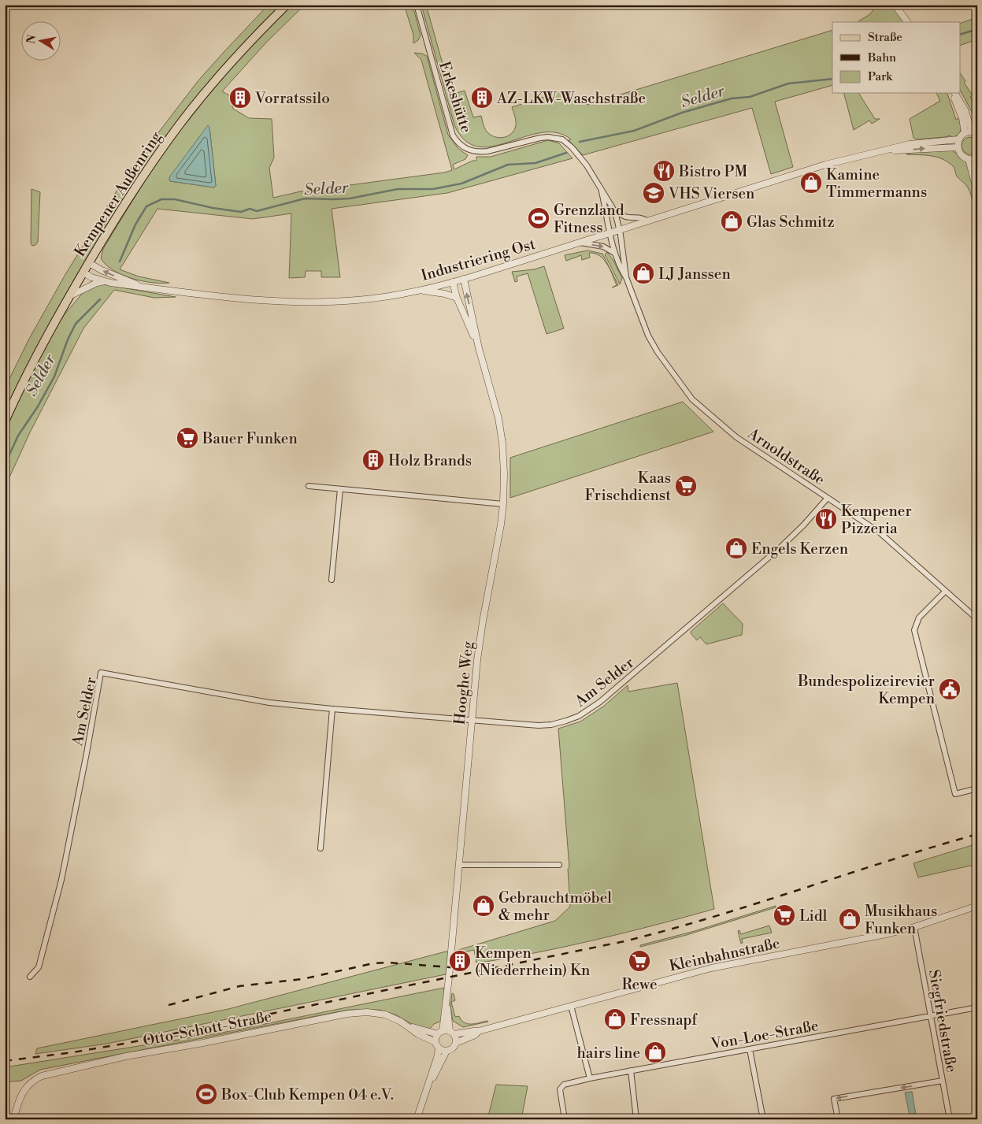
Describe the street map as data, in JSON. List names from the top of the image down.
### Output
{
  "streets": {
    "main road": ["Kempener Außenring"],
    "street": [
      "Erkeshütte",
      "Industriering Ost",
      "Arnoldstraße",
      "Am Selder",
      "Hooghe Weg",
      "Kleinbahnstraße",
      "Siegfriedstraße",
      "Otto-Schott-Straße",
      "Von-Loe-Straße"
    ]
  },
  "crossings": [
    ["Erkeshütte", "Industriering Ost"],
    ["Erkeshütte", "Arnoldstraße"],
    ["Kempener Außenring", "Industriering Ost"],
    ["Industriering Ost", "Arnoldstraße"],
    ["Industriering Ost", "Hooghe Weg"],
    ["Arnoldstraße", "Am Selder"],
    ["Am Selder", "Hooghe Weg"],
    ["Hooghe Weg", "Kleinbahnstraße"],
    ["Hooghe Weg", "Otto-Schott-Straße"],
    ["Kleinbahnstraße", "Siegfriedstraße"],
    ["Kleinbahnstraße", "Otto-Schott-Straße"],
    ["Siegfriedstraße", "Von-Loe-Straße"]
  ],
  "water": ["Selder"],
  "places": {
    "building": [
      "Vorratssilo",
      "AZ-LKW-Waschstraße",
      "Holz Brands",
      "Kempen (Niederrhein) Kn"
    ],
    "restaurant": ["Bistro PM", "Kempener Pizzeria"],
    "shop": [
      "Kamine Timmermanns",
      "Glas Schmitz",
      "LJ Janssen",
      "Engels Kerzen",
      "Gebrauchtmöbel & mehr",
      "Musikhaus Funken",
      "Fressnapf",
      "hairs line"
    ],
    "school or university": ["VHS Viersen"],
    "sports": ["Grenzland Fitness", "Box-Club Kempen 04 e.V."],
    "supermarket": [
      "Bauer Funken",
      "Kaas Frischdienst",
      "Lidl",
      "Rewe"
    ],
    "public building": ["Bundespolizeirevier Kempen"]
  },
  "legend": ["Straße", "Bahn", "Park"],
  "north": "left"
}
